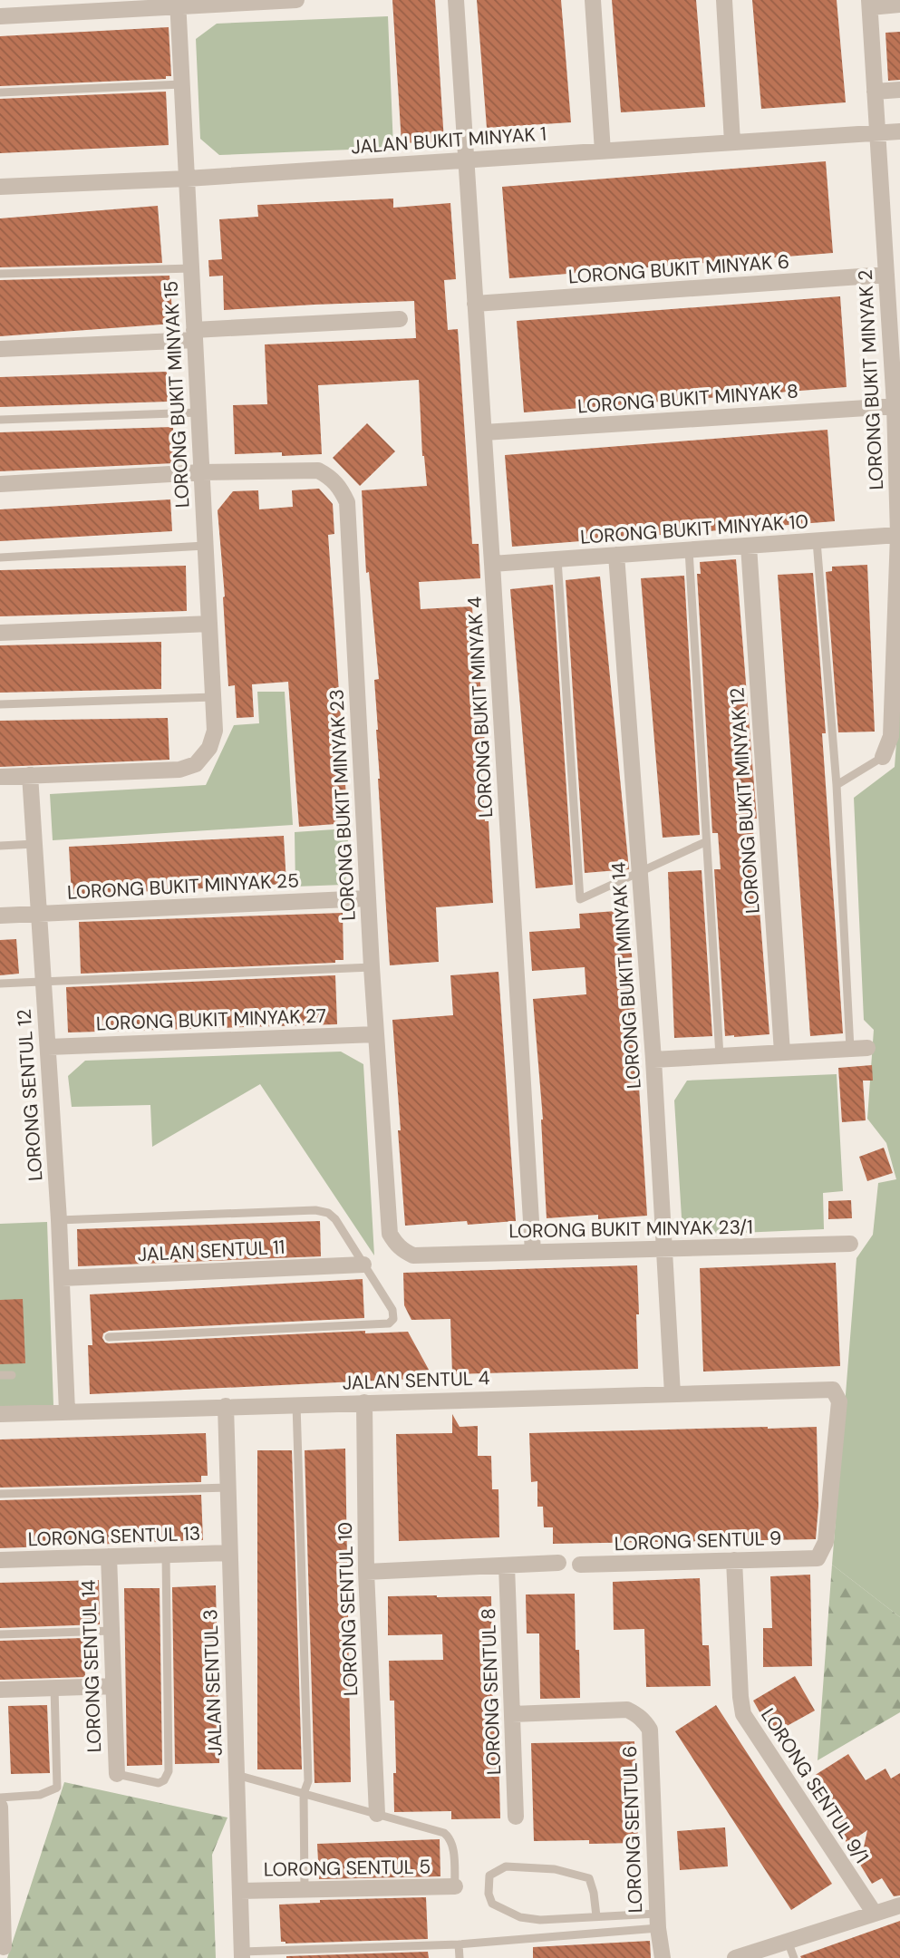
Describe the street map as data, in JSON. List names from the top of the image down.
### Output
{
  "streets": {
    "street": [
      "JALAN BUKIT MINYAK 1",
      "LORONG BUKIT MINYAK 6",
      "LORONG BUKIT MINYAK 2",
      "LORONG BUKIT MINYAK 15",
      "LORONG BUKIT MINYAK 8",
      "LORONG BUKIT MINYAK 10",
      "LORONG BUKIT MINYAK 4",
      "LORONG BUKIT MINYAK 12",
      "LORONG BUKIT MINYAK 23",
      "LORONG BUKIT MINYAK 25",
      "LORONG BUKIT MINYAK 14",
      "LORONG BUKIT MINYAK 27",
      "LORONG SENTUL 12",
      "LORONG BUKIT MINYAK 23/1",
      "JALAN SENTUL 11",
      "JALAN SENTUL 4",
      "LORONG SENTUL 13",
      "LORONG SENTUL 9",
      "LORONG SENTUL 10",
      "LORONG SENTUL 14",
      "JALAN SENTUL 3",
      "LORONG SENTUL 8",
      "LORONG SENTUL 9/1",
      "LORONG SENTUL 6",
      "LORONG SENTUL 5"
    ]
  },
  "crossings": [
    ["JALAN BUKIT MINYAK 1", "LORONG BUKIT MINYAK 2"],
    ["JALAN BUKIT MINYAK 1", "LORONG BUKIT MINYAK 15"],
    ["JALAN BUKIT MINYAK 1", "LORONG BUKIT MINYAK 4"],
    ["LORONG BUKIT MINYAK 6", "LORONG BUKIT MINYAK 2"],
    ["LORONG BUKIT MINYAK 6", "LORONG BUKIT MINYAK 4"],
    ["LORONG BUKIT MINYAK 2", "LORONG BUKIT MINYAK 8"],
    ["LORONG BUKIT MINYAK 2", "LORONG BUKIT MINYAK 10"],
    ["LORONG BUKIT MINYAK 15", "LORONG BUKIT MINYAK 23"],
    ["LORONG BUKIT MINYAK 15", "LORONG SENTUL 12"],
    ["LORONG BUKIT MINYAK 8", "LORONG BUKIT MINYAK 4"],
    ["LORONG BUKIT MINYAK 10", "LORONG BUKIT MINYAK 4"],
    ["LORONG BUKIT MINYAK 10", "LORONG BUKIT MINYAK 12"],
    ["LORONG BUKIT MINYAK 10", "LORONG BUKIT MINYAK 14"],
    ["LORONG BUKIT MINYAK 4", "LORONG BUKIT MINYAK 23/1"],
    ["LORONG BUKIT MINYAK 23", "LORONG BUKIT MINYAK 25"],
    ["LORONG BUKIT MINYAK 23", "LORONG BUKIT MINYAK 27"],
    ["LORONG BUKIT MINYAK 23", "LORONG BUKIT MINYAK 23/1"],
    ["LORONG BUKIT MINYAK 25", "LORONG SENTUL 12"],
    ["LORONG BUKIT MINYAK 14", "LORONG BUKIT MINYAK 23/1"],
    ["LORONG BUKIT MINYAK 14", "JALAN SENTUL 4"],
    ["LORONG BUKIT MINYAK 27", "LORONG SENTUL 12"],
    ["LORONG SENTUL 12", "JALAN SENTUL 11"],
    ["LORONG SENTUL 12", "JALAN SENTUL 4"],
    ["JALAN SENTUL 4", "LORONG SENTUL 9"],
    ["JALAN SENTUL 4", "LORONG SENTUL 10"],
    ["JALAN SENTUL 4", "JALAN SENTUL 3"],
    ["LORONG SENTUL 13", "LORONG SENTUL 14"],
    ["LORONG SENTUL 13", "JALAN SENTUL 3"],
    ["LORONG SENTUL 9", "LORONG SENTUL 9/1"],
    ["JALAN SENTUL 3", "LORONG SENTUL 5"],
    ["LORONG SENTUL 8", "LORONG SENTUL 6"]
  ]
}
